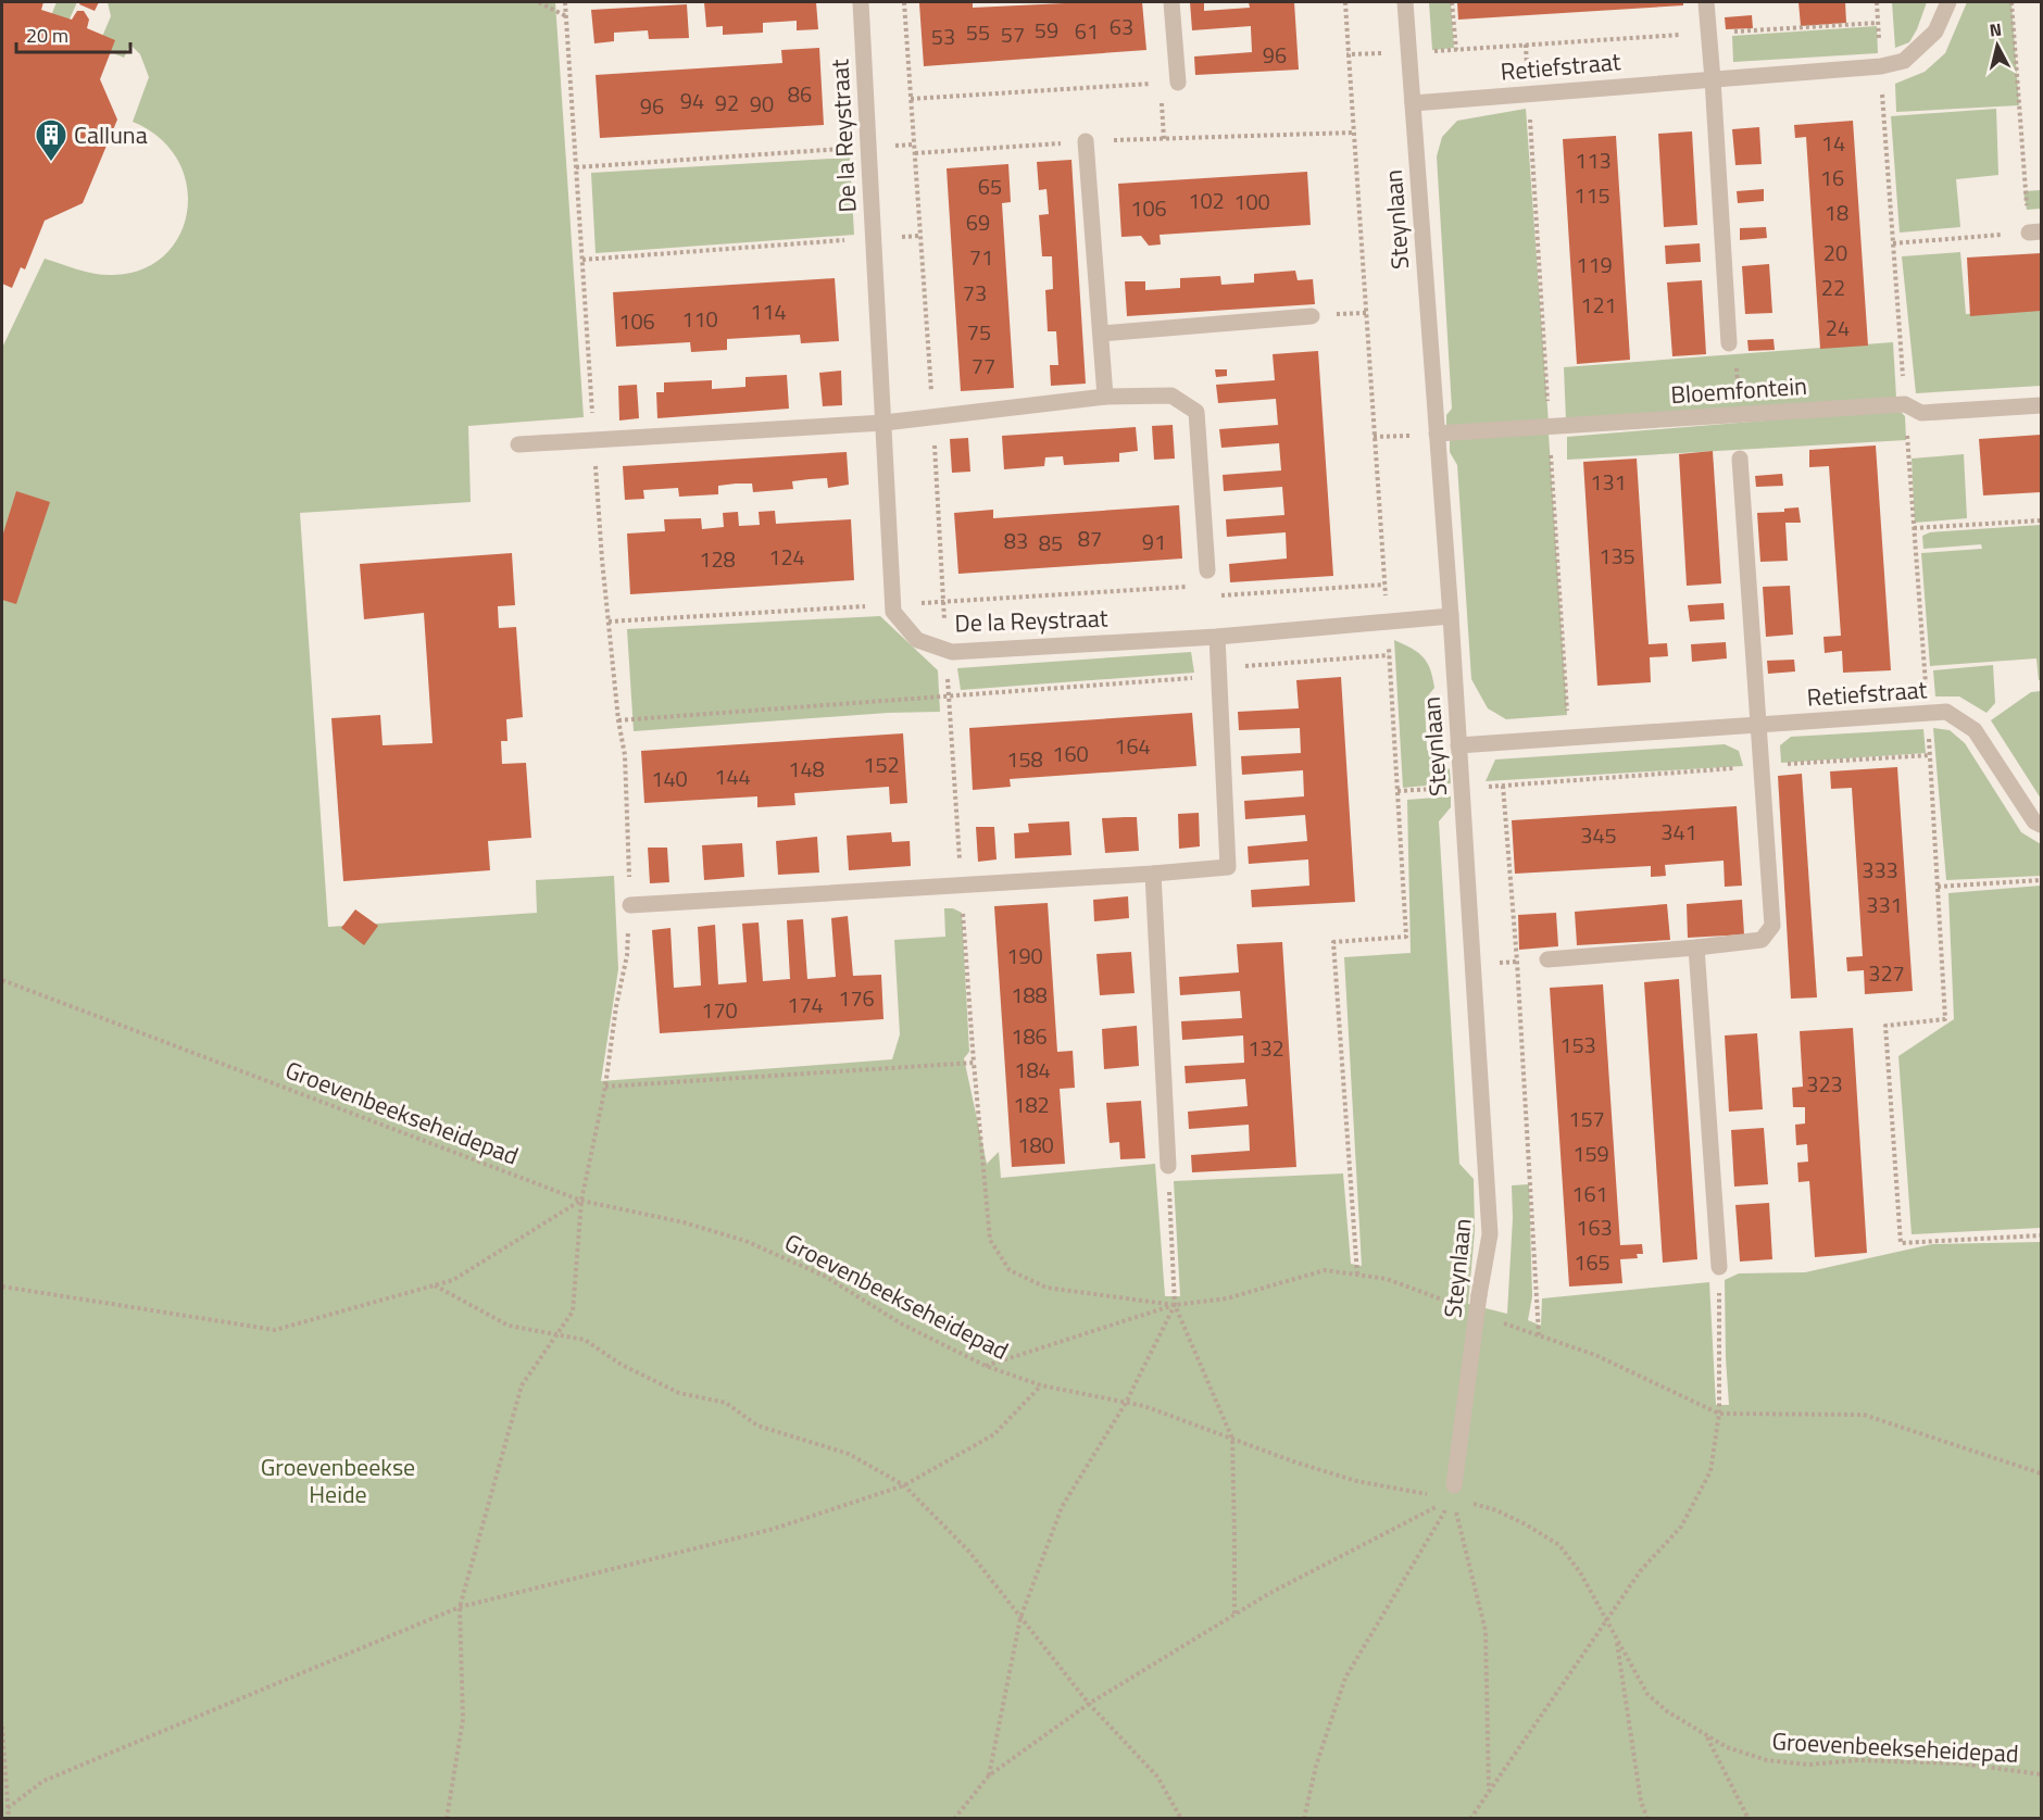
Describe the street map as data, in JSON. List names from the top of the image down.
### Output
{
  "streets": {
    "street": [
      "Retiefstraat",
      "De la Reystraat",
      "Steynlaan",
      "Bloemfontein"
    ],
    "path": ["Groevenbeekseheidepad"]
  },
  "crossings": [
    ["Retiefstraat", "Steynlaan"],
    ["De la Reystraat", "Steynlaan"],
    ["Steynlaan", "Bloemfontein"]
  ],
  "parks": ["Groevenbeekse Heide"],
  "places": {
    "building": ["Calluna"]
  },
  "house_numbers": [
    "63",
    "59",
    "61",
    "55",
    "57",
    "53",
    "96",
    "86",
    "94",
    "92",
    "90",
    "96",
    "14",
    "113",
    "16",
    "65",
    "115",
    "102",
    "100",
    "106",
    "18",
    "69",
    "20",
    "71",
    "119",
    "22",
    "73",
    "121",
    "114",
    "110",
    "106",
    "24",
    "75",
    "77",
    "131",
    "87",
    "83",
    "91",
    "85",
    "135",
    "124",
    "128",
    "164",
    "160",
    "158",
    "152",
    "148",
    "144",
    "140",
    "341",
    "345",
    "333",
    "331",
    "190",
    "327",
    "188",
    "176",
    "174",
    "170",
    "186",
    "153",
    "132",
    "184",
    "323",
    "182",
    "157",
    "180",
    "159",
    "161",
    "163",
    "165"
  ],
  "scale_bar": "20 m",
  "north": "top"
}
